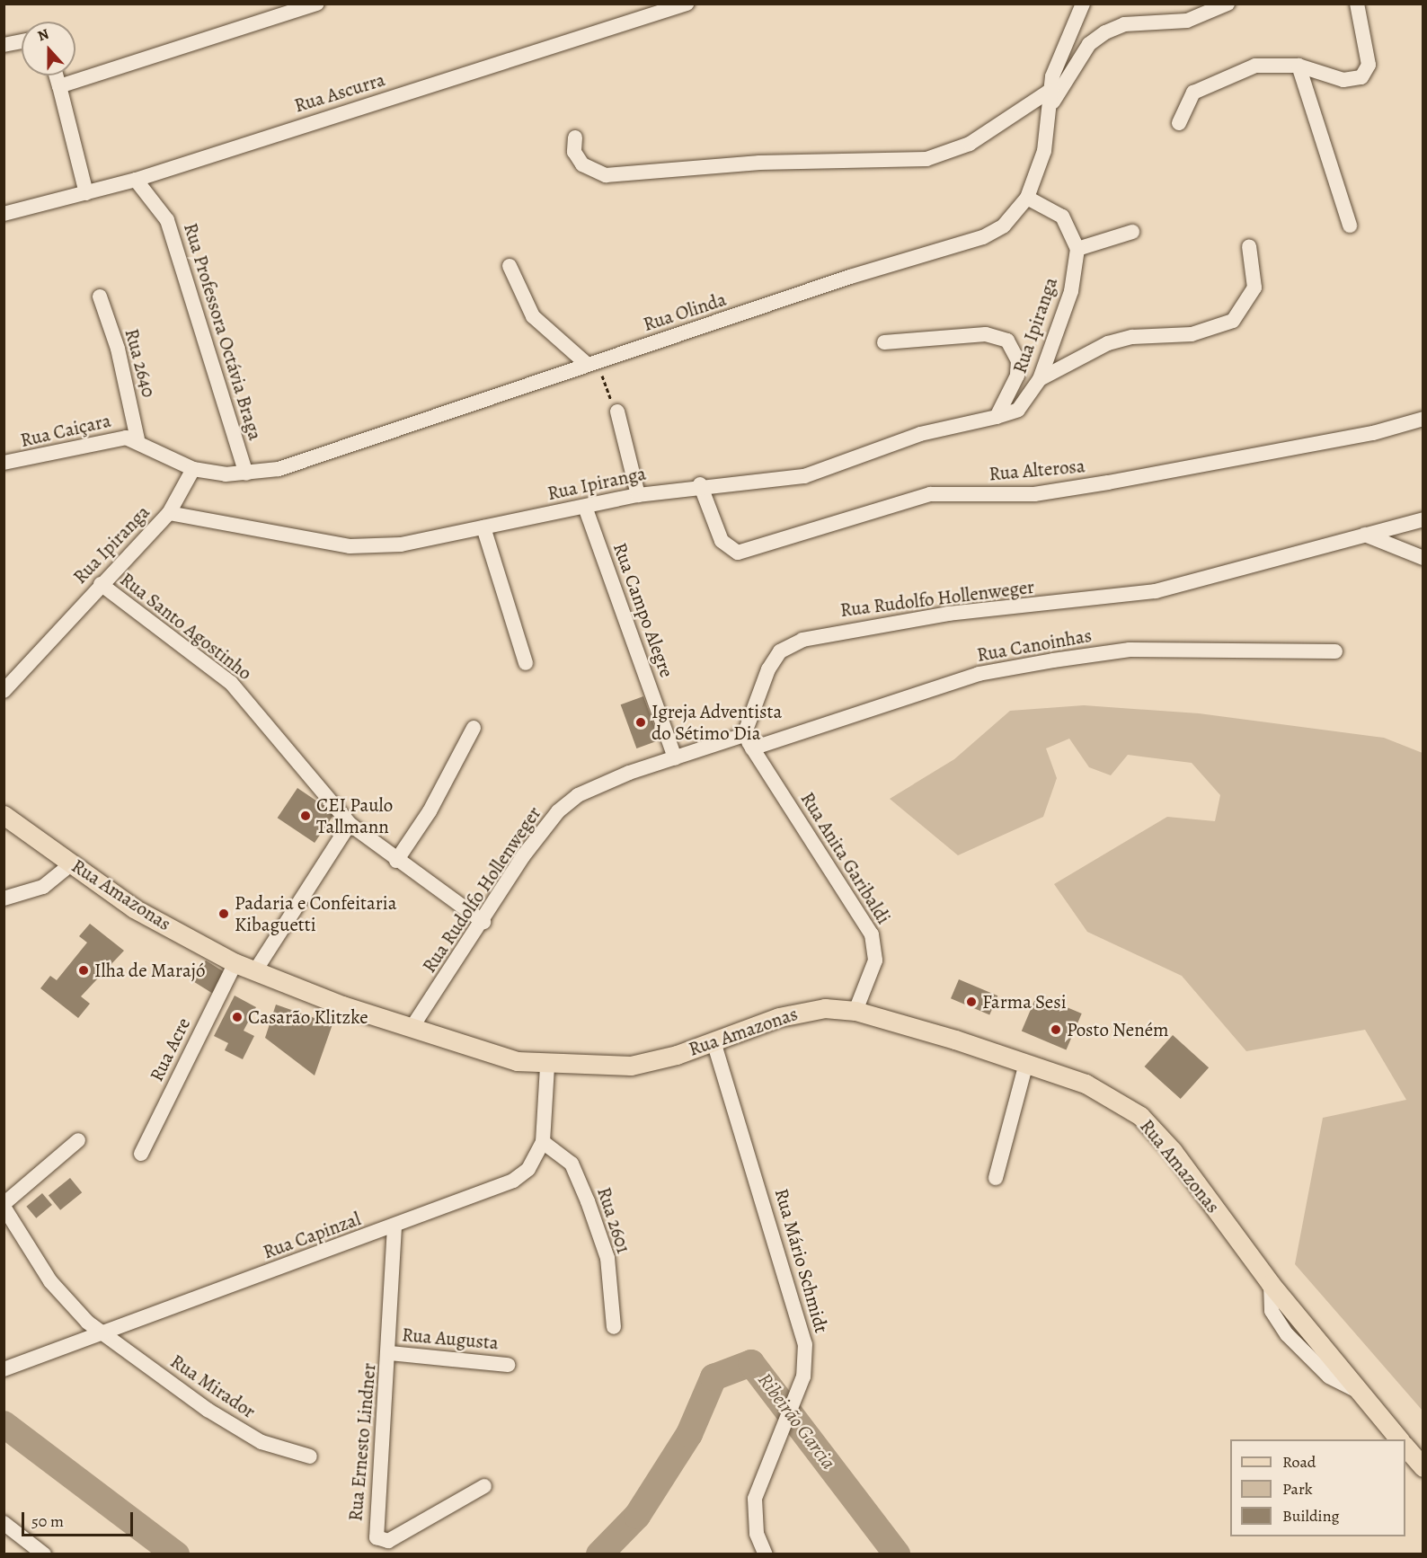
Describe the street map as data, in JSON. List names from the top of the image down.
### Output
{
  "streets": {
    "main road": ["Rua Amazonas"],
    "street": [
      "Rua Ascurra",
      "Rua Olinda",
      "Rua Ipiranga",
      "Rua Professora Octávia Braga",
      "Rua 2640",
      "Rua Caiçara",
      "Rua Alterosa",
      "Rua Rudolfo Hollenweger",
      "Rua Campo Alegre",
      "Rua Santo Agostinho",
      "Rua Canoinhas",
      "Rua Anita Garibaldi",
      "Rua Acre",
      "Rua 2601",
      "Rua Capinzal",
      "Rua Mário Schmidt",
      "Rua Augusta",
      "Rua Mirador",
      "Rua Ernesto Lindner"
    ]
  },
  "crossings": [
    ["Rua Ascurra", "Rua Professora Octávia Braga"],
    ["Rua Olinda", "Rua Professora Octávia Braga"],
    ["Rua Olinda", "Rua Caiçara"],
    ["Rua Ipiranga", "Rua Alterosa"],
    ["Rua Ipiranga", "Rua Campo Alegre"],
    ["Rua Ipiranga", "Rua Santo Agostinho"],
    ["Rua 2640", "Rua Caiçara"],
    ["Rua Rudolfo Hollenweger", "Rua Campo Alegre"],
    ["Rua Rudolfo Hollenweger", "Rua Santo Agostinho"],
    ["Rua Rudolfo Hollenweger", "Rua Anita Garibaldi"],
    ["Rua Rudolfo Hollenweger", "Rua Amazonas"],
    ["Rua Canoinhas", "Rua Anita Garibaldi"],
    ["Rua Anita Garibaldi", "Rua Amazonas"],
    ["Rua Amazonas", "Rua Acre"],
    ["Rua Amazonas", "Rua Capinzal"],
    ["Rua Amazonas", "Rua Mário Schmidt"],
    ["Rua 2601", "Rua Capinzal"],
    ["Rua Capinzal", "Rua Mirador"],
    ["Rua Capinzal", "Rua Ernesto Lindner"],
    ["Rua Augusta", "Rua Ernesto Lindner"]
  ],
  "water": ["Ribeirão Garcia"],
  "places": [
    "Igreja Adventista do Sétimo Dia",
    "CEI Paulo Tallmann",
    "Padaria e Confeitaria Kibaguetti",
    "Ilha de Marajó",
    "Farma Sesi",
    "Casarão Klitzke",
    "Posto Neném"
  ],
  "legend": ["Road", "Park", "Building"],
  "scale_bar": "50 m",
  "north": "top"
}
